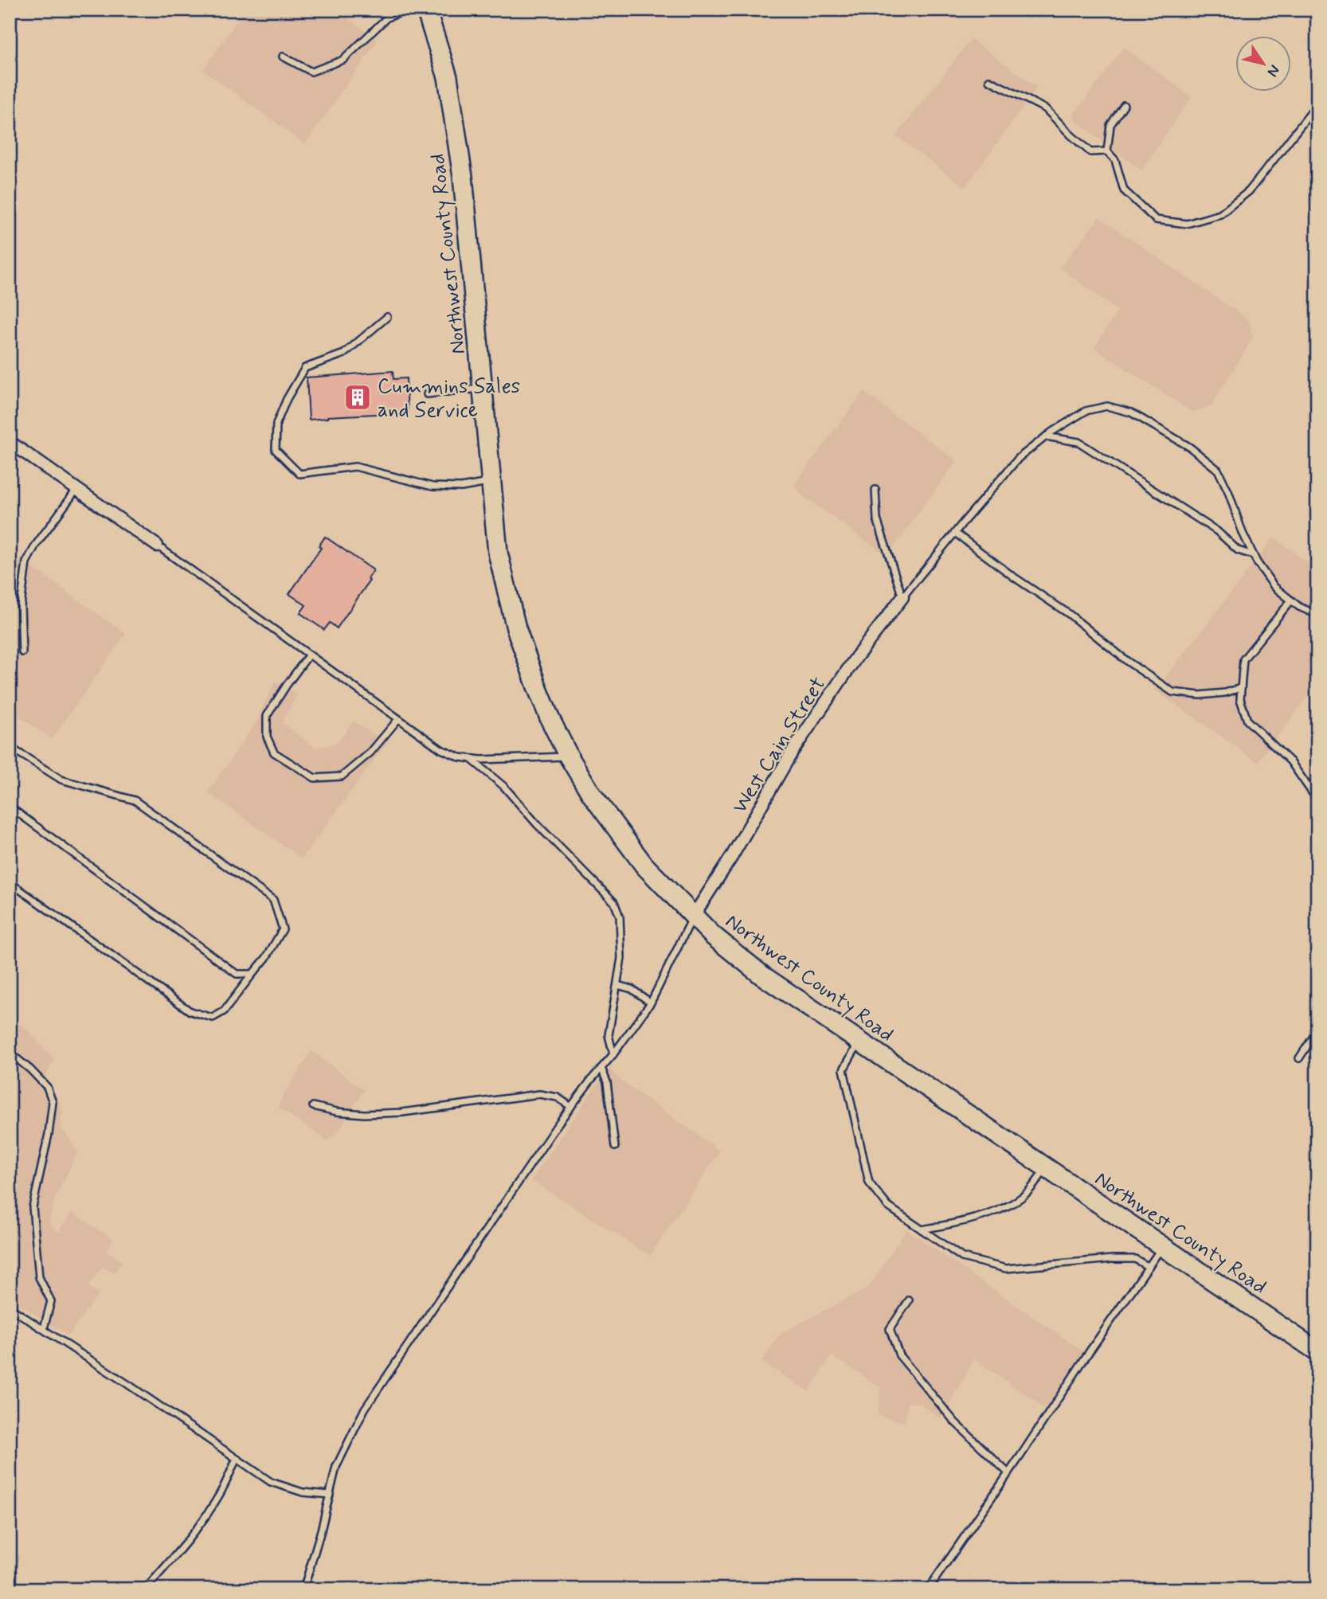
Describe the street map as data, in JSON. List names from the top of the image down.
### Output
{
  "streets": {
    "highway": ["Northwest County Road"],
    "street": ["West Cain Street"]
  },
  "crossings": [
    ["Northwest County Road", "West Cain Street"]
  ],
  "places": {
    "building": ["Cummins Sales and Service"]
  },
  "north": "bottom right"
}
